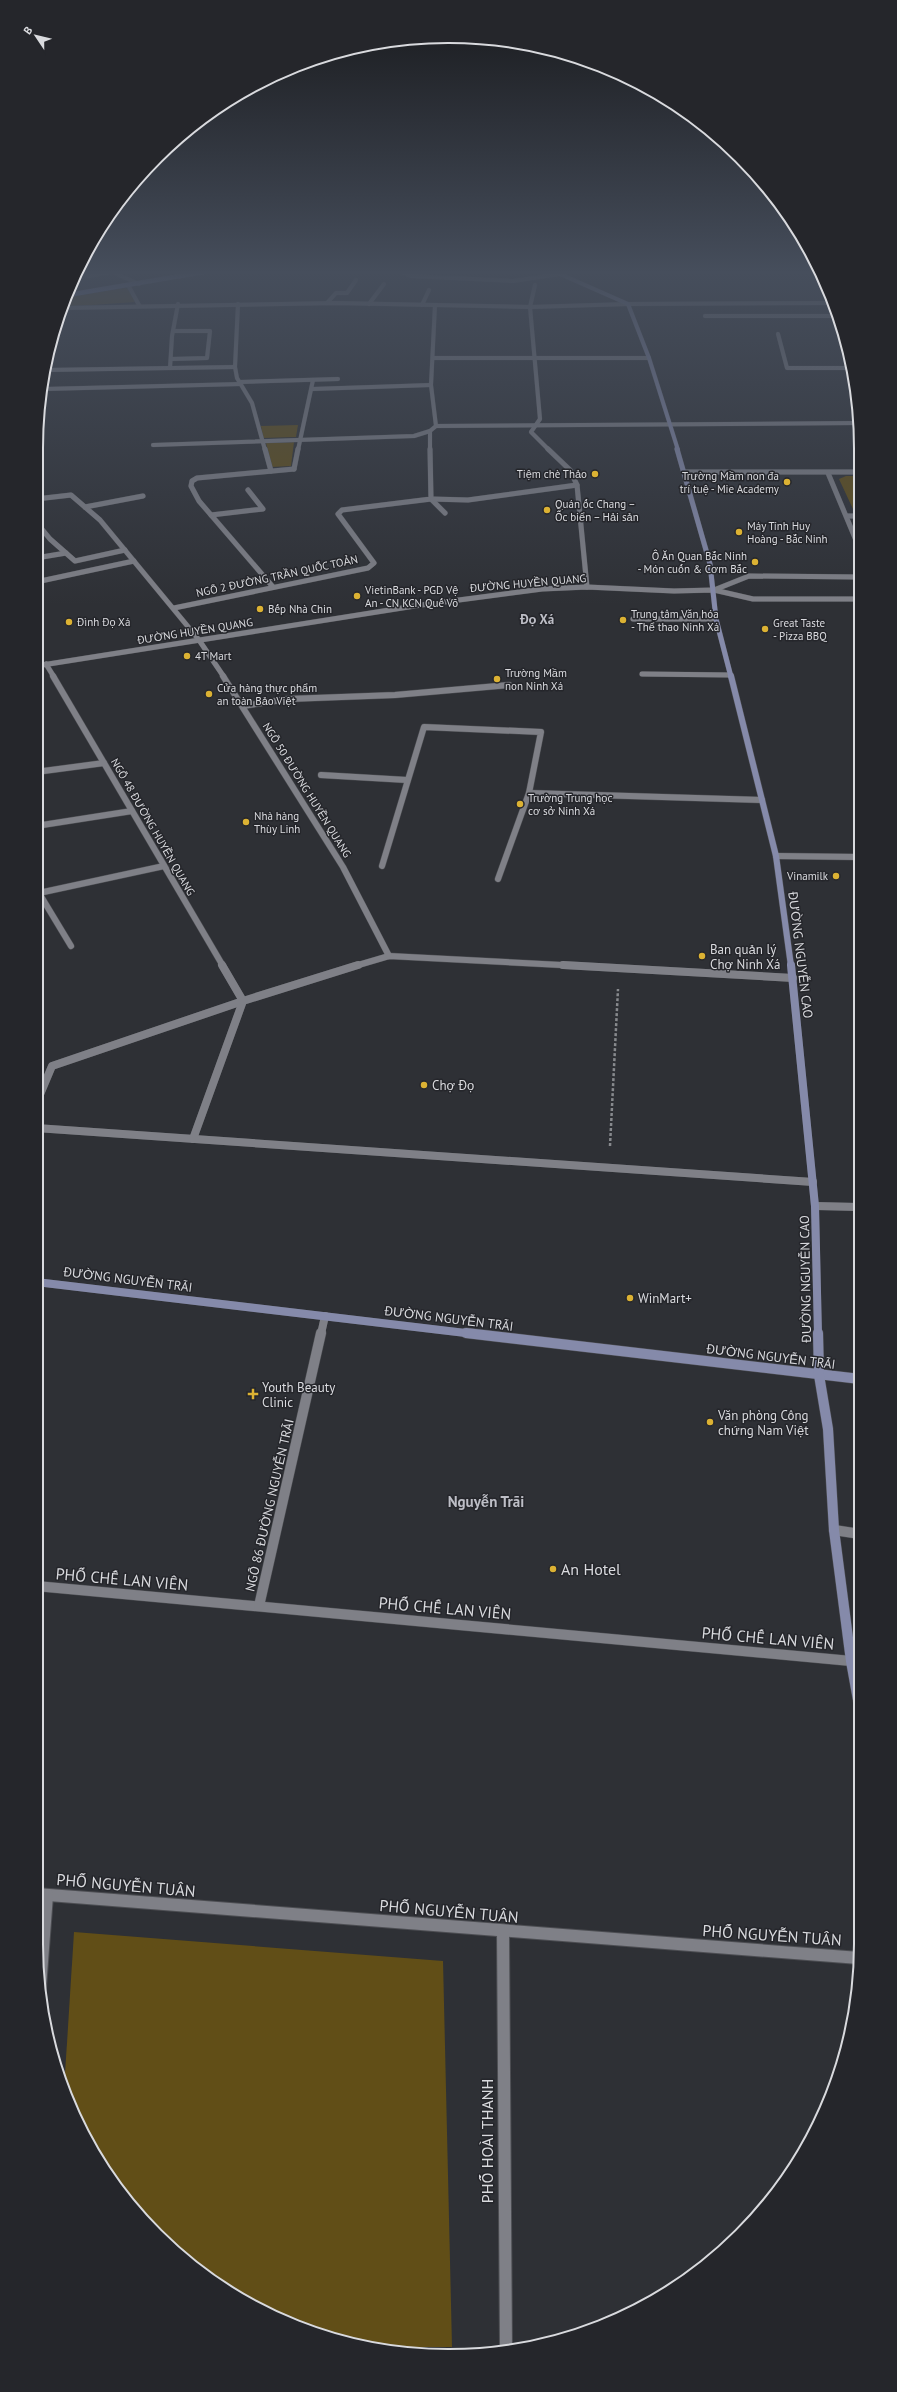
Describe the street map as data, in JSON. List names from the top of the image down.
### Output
{
  "streets": {
    "main road": ["ĐƯỜNG NGUYỄN CAO", "ĐƯỜNG NGUYỄN TRÃI"],
    "street": [
      "NGÕ 2 ĐƯỜNG TRẦN QUỐC TOẢN",
      "ĐƯỜNG HUYỀN QUANG",
      "NGÕ 50 ĐƯỜNG HUYỀN QUANG",
      "NGÕ 48 ĐƯỜNG HUYỀN QUANG",
      "NGÕ 86 ĐƯỜNG NGUYỄN TRÃI",
      "PHỐ CHẾ LAN VIÊN",
      "PHỐ NGUYỄN TUÂN",
      "PHỐ HOÀI THANH"
    ]
  },
  "crossings": [
    ["NGÕ 2 ĐƯỜNG TRẦN QUỐC TOẢN", "NGÕ 50 ĐƯỜNG HUYỀN QUANG"],
    ["ĐƯỜNG HUYỀN QUANG", "NGÕ 50 ĐƯỜNG HUYỀN QUANG"],
    ["ĐƯỜNG HUYỀN QUANG", "NGÕ 48 ĐƯỜNG HUYỀN QUANG"],
    ["ĐƯỜNG HUYỀN QUANG", "ĐƯỜNG NGUYỄN CAO"],
    ["ĐƯỜNG NGUYỄN CAO", "ĐƯỜNG NGUYỄN TRÃI"],
    ["ĐƯỜNG NGUYỄN CAO", "PHỐ CHẾ LAN VIÊN"],
    ["ĐƯỜNG NGUYỄN TRÃI", "NGÕ 86 ĐƯỜNG NGUYỄN TRÃI"],
    ["NGÕ 86 ĐƯỜNG NGUYỄN TRÃI", "PHỐ CHẾ LAN VIÊN"],
    ["PHỐ NGUYỄN TUÂN", "PHỐ HOÀI THANH"]
  ],
  "districts": ["Đọ Xá", "Nguyễn Trãi"],
  "places": {
    "other": [
      "Tiệm chè Thảo",
      "Trường Mầm non đa trí tuệ - Mie Academy",
      "Quán ốc Chang – Ốc biển – Hải sản",
      "Máy Tính Huy Hoàng - Bắc Ninh",
      "Ô Ăn Quan Bắc Ninh - Món cuốn & Cơm Bắc",
      "VietinBank - PGD Vệ An - CN KCN Quế Võ",
      "Bếp Nhà Chin",
      "Trung tâm Văn hóa - Thể thao Ninh Xá",
      "Đình Đọ Xá",
      "Great Taste - Pizza BBQ",
      "4T Mart",
      "Trường Mầm non Ninh Xá",
      "Cửa hàng thực phẩm an toàn Bảo Việt",
      "Trường Trung học cơ sở Ninh Xá",
      "Nhà hàng Thùy Linh",
      "Vinamilk",
      "Ban quản lý Chợ Ninh Xá",
      "Chợ Đọ",
      "WinMart+",
      "Văn phòng Công chứng Nam Việt",
      "An Hotel"
    ],
    "health": ["Youth Beauty Clinic"]
  },
  "north": "top left"
}
